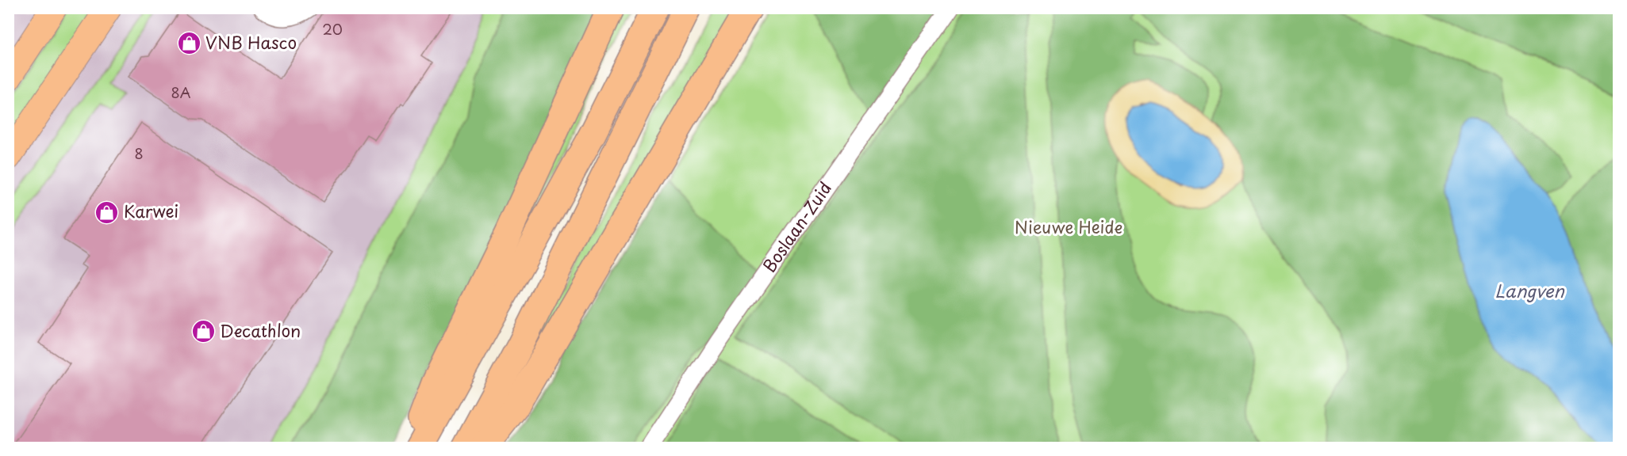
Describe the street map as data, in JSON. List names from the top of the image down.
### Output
{
  "streets": {
    "street": ["Boslaan-Zuid"]
  },
  "water": ["Langven"],
  "parks": ["Nieuwe Heide"],
  "places": {
    "shop": ["VNB Hasco", "Karwei", "Decathlon"]
  },
  "house_numbers": ["20", "8A", "8"]
}
